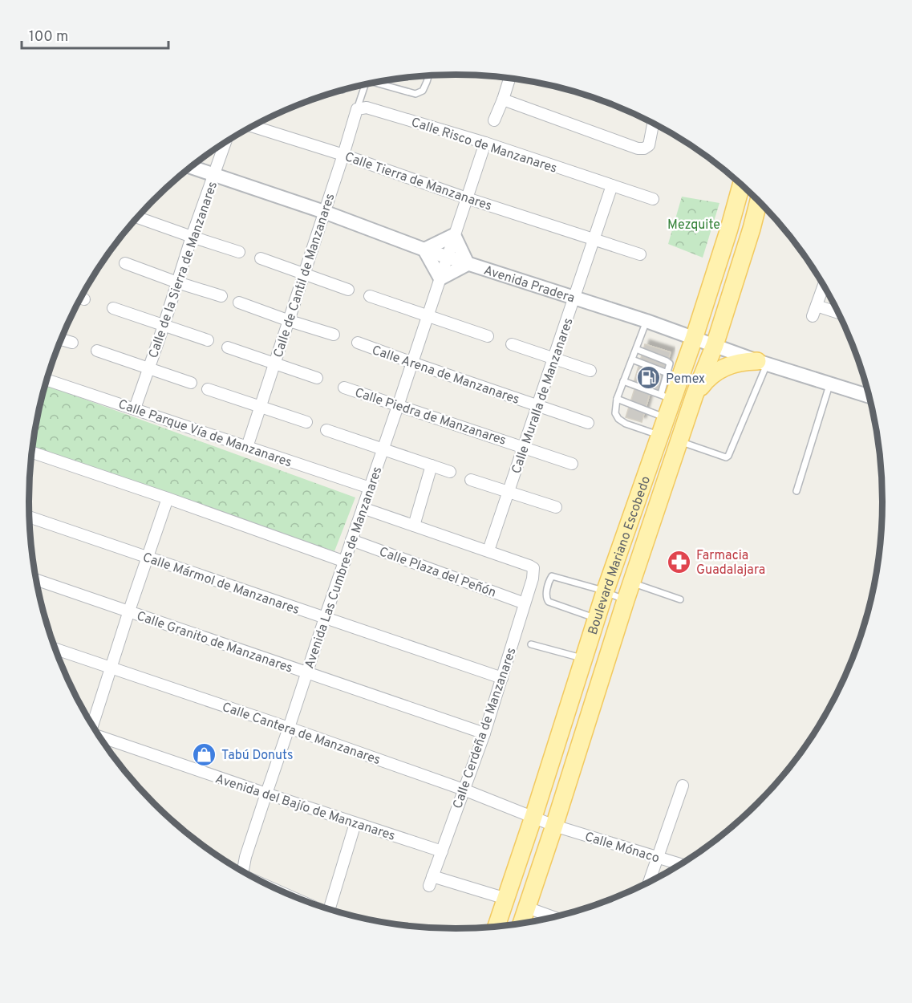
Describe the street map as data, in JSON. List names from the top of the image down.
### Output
{
  "streets": {
    "main road": ["Boulevard Mariano Escobedo"],
    "street": [
      "Calle Risco de Manzanares",
      "Calle Tierra de Manzanares",
      "Calle de la Sierra de Manzanares",
      "Calle de Cantil de Manzanares",
      "Avenida Pradera",
      "Calle Arena de Manzanares",
      "Calle Muralla de Manzanares",
      "Calle Piedra de Manzanares",
      "Calle Parque Vía de Manzanares",
      "Avenida Las Cumbres de Manzanares",
      "Calle Plaza del Peñón",
      "Calle Mármol de Manzanares",
      "Calle Granito de Manzanares",
      "Calle Cerdeña de Manzanares",
      "Calle Cantera de Manzanares",
      "Avenida del Bajío de Manzanares",
      "Calle Mónaco"
    ]
  },
  "crossings": [
    ["Calle Risco de Manzanares", "Calle de Cantil de Manzanares"],
    ["Calle Risco de Manzanares", "Calle Muralla de Manzanares"],
    ["Calle Risco de Manzanares", "Avenida Las Cumbres de Manzanares"],
    ["Calle Tierra de Manzanares", "Calle de Cantil de Manzanares"],
    ["Calle Tierra de Manzanares", "Calle Muralla de Manzanares"],
    ["Calle Tierra de Manzanares", "Avenida Las Cumbres de Manzanares"],
    ["Calle de la Sierra de Manzanares", "Avenida Pradera"],
    ["Calle de la Sierra de Manzanares", "Calle Parque Vía de Manzanares"],
    ["Calle de Cantil de Manzanares", "Avenida Pradera"],
    ["Calle de Cantil de Manzanares", "Calle Parque Vía de Manzanares"],
    ["Avenida Pradera", "Calle Muralla de Manzanares"],
    ["Avenida Pradera", "Boulevard Mariano Escobedo"],
    ["Avenida Pradera", "Avenida Las Cumbres de Manzanares"],
    ["Calle Arena de Manzanares", "Calle Muralla de Manzanares"],
    ["Calle Arena de Manzanares", "Avenida Las Cumbres de Manzanares"],
    ["Calle Muralla de Manzanares", "Calle Piedra de Manzanares"],
    ["Calle Muralla de Manzanares", "Calle Cerdeña de Manzanares"],
    ["Calle Piedra de Manzanares", "Avenida Las Cumbres de Manzanares"],
    ["Calle Parque Vía de Manzanares", "Avenida Las Cumbres de Manzanares"],
    ["Boulevard Mariano Escobedo", "Calle Cerdeña de Manzanares"],
    ["Boulevard Mariano Escobedo", "Calle Cantera de Manzanares"],
    ["Boulevard Mariano Escobedo", "Calle Mónaco"],
    ["Avenida Las Cumbres de Manzanares", "Calle Plaza del Peñón"],
    ["Avenida Las Cumbres de Manzanares", "Calle Mármol de Manzanares"],
    ["Avenida Las Cumbres de Manzanares", "Calle Granito de Manzanares"],
    ["Avenida Las Cumbres de Manzanares", "Calle Cantera de Manzanares"],
    ["Avenida Las Cumbres de Manzanares", "Avenida del Bajío de Manzanares"],
    ["Calle Plaza del Peñón", "Calle Cerdeña de Manzanares"],
    ["Calle Mármol de Manzanares", "Calle Cerdeña de Manzanares"],
    ["Calle Granito de Manzanares", "Calle Cerdeña de Manzanares"],
    ["Calle Cerdeña de Manzanares", "Calle Cantera de Manzanares"],
    ["Calle Cerdeña de Manzanares", "Avenida del Bajío de Manzanares"],
    ["Calle Cantera de Manzanares", "Calle Mónaco"]
  ],
  "parks": ["Mezquite"],
  "places": {
    "fuel station": ["Pemex"],
    "pharmacy": ["Farmacia Guadalajara"],
    "shop": ["Tabú Donuts"]
  },
  "scale_bar": "100 m"
}
